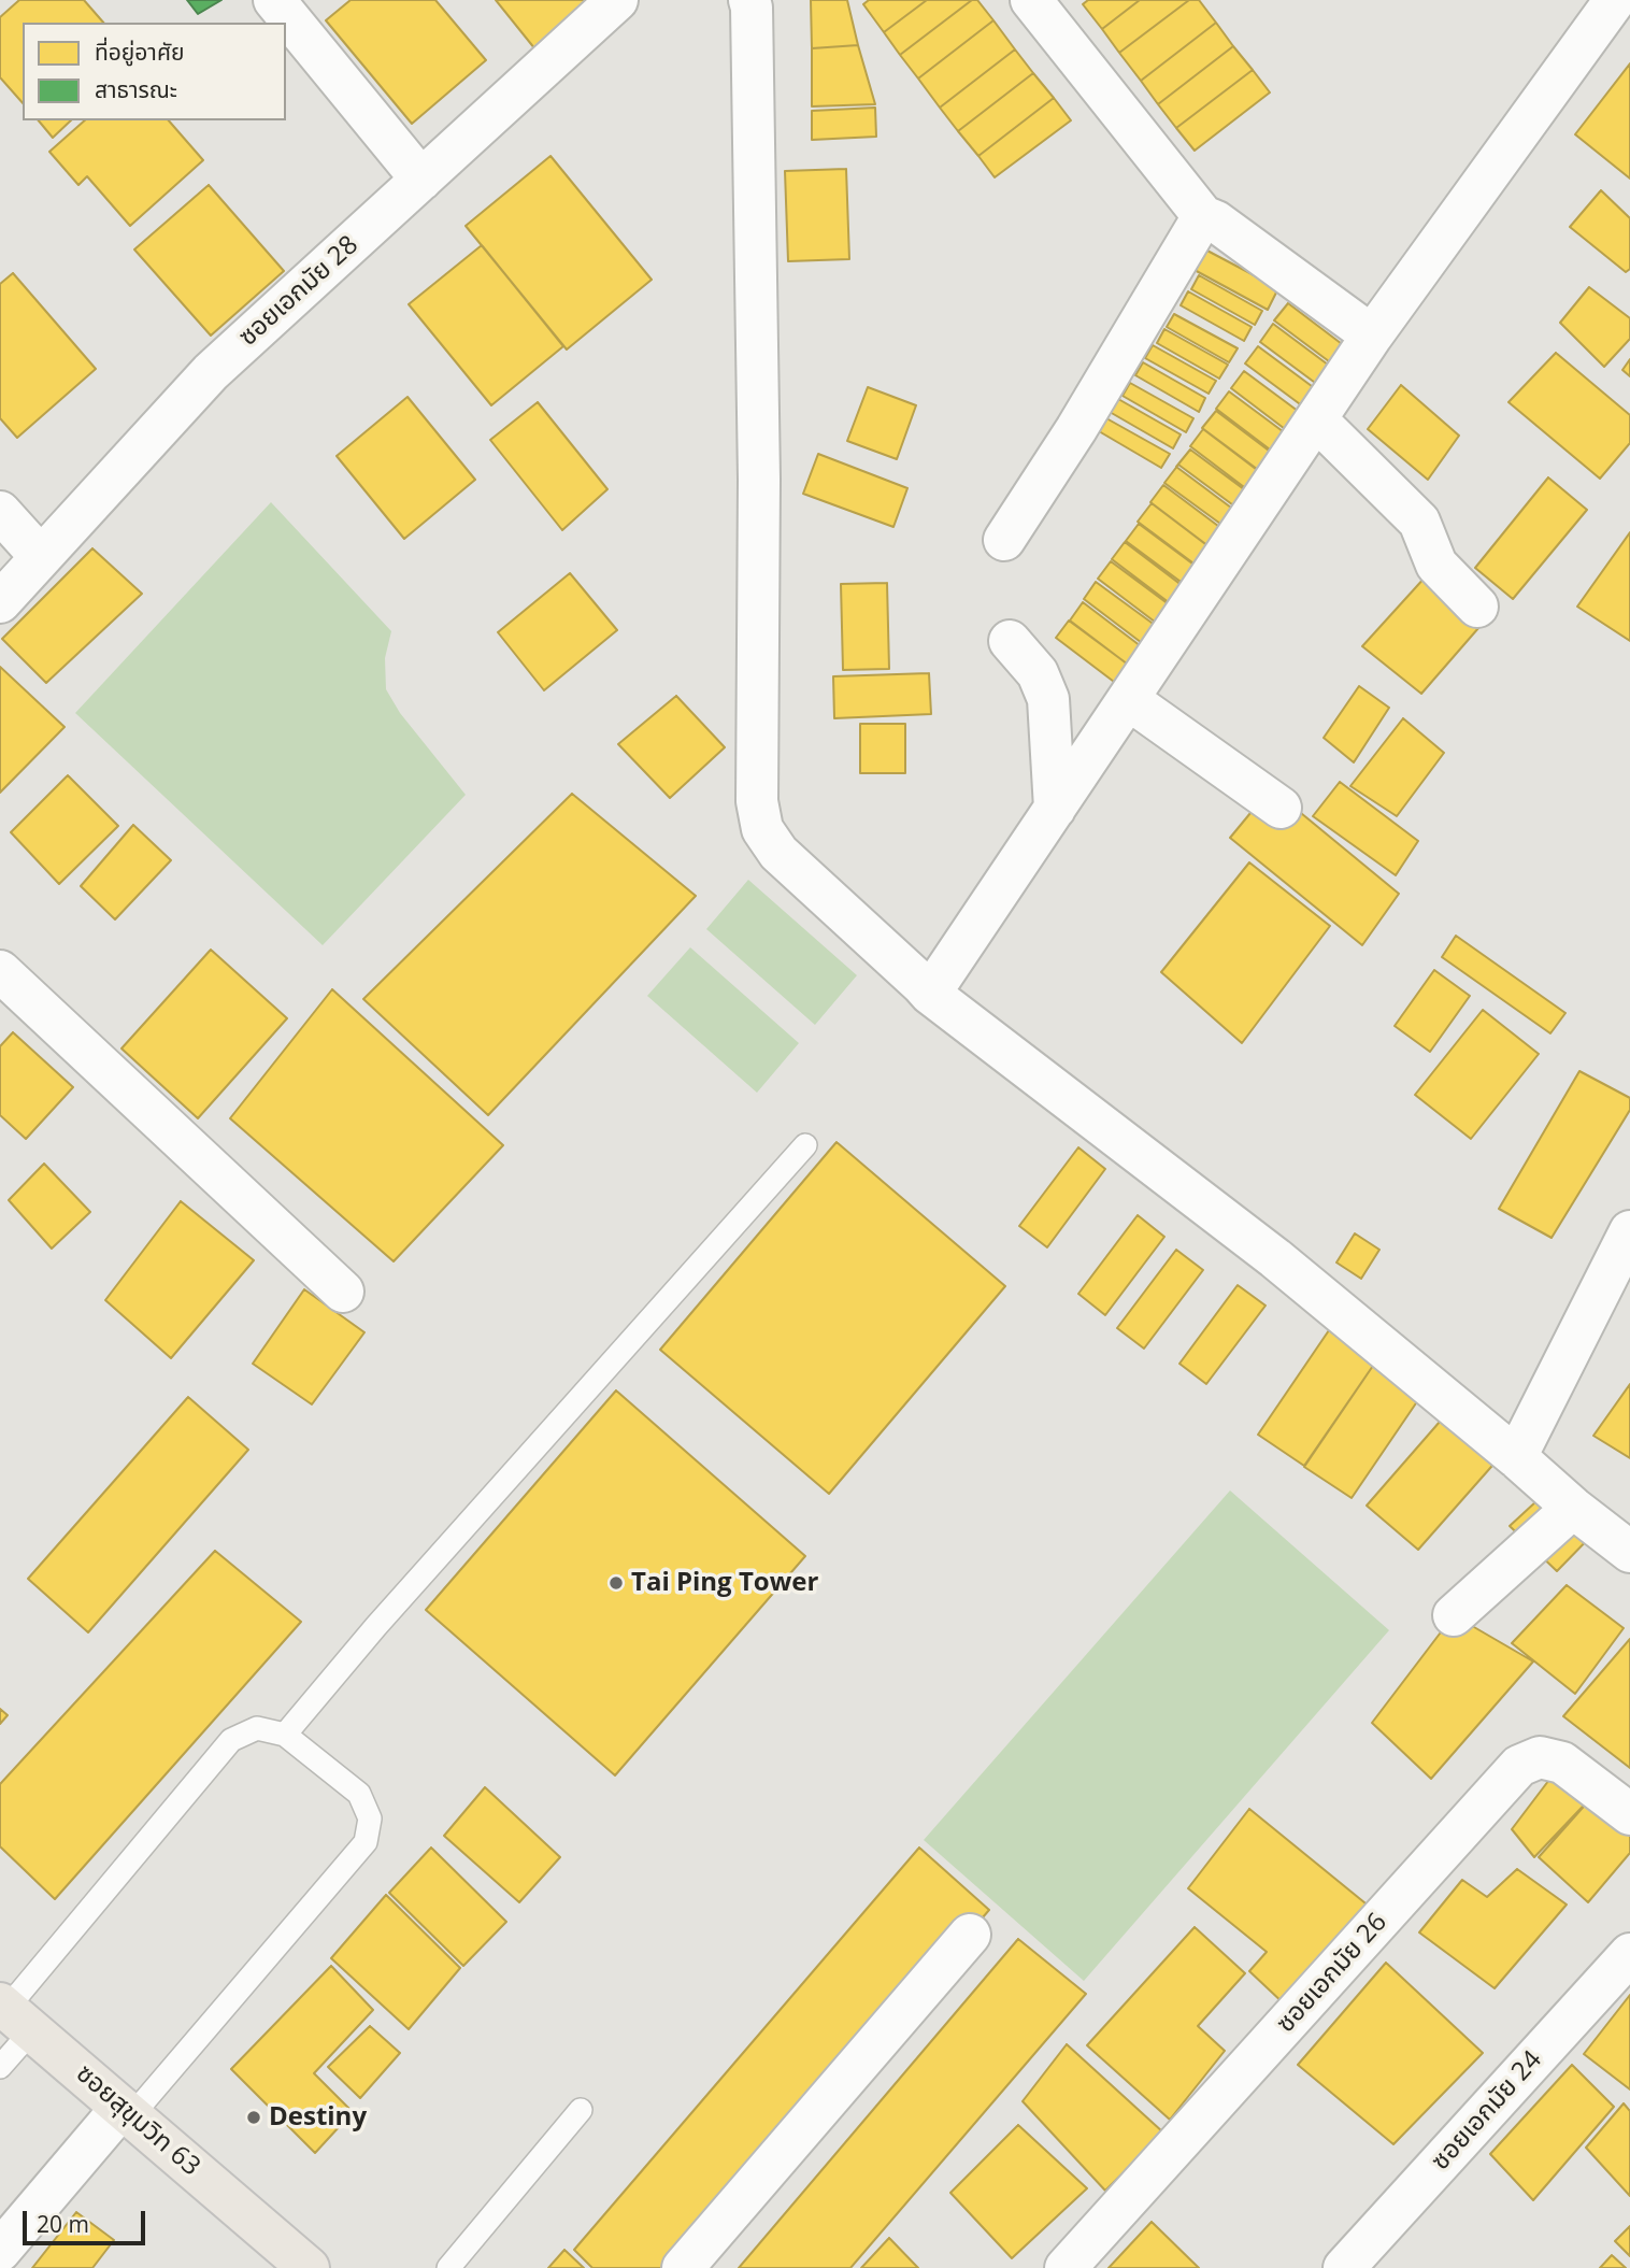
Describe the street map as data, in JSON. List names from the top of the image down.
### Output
{
  "streets": {
    "main road": ["ซอยสุขุมวิท 63"],
    "street": ["ซอยเอกมัย 28", "ซอยเอกมัย 26", "ซอยเอกมัย 24"]
  },
  "places": ["Tai Ping Tower", "Destiny"],
  "legend": ["ที่อยู่อาศัย", "สาธารณะ"],
  "scale_bar": "20 m"
}
